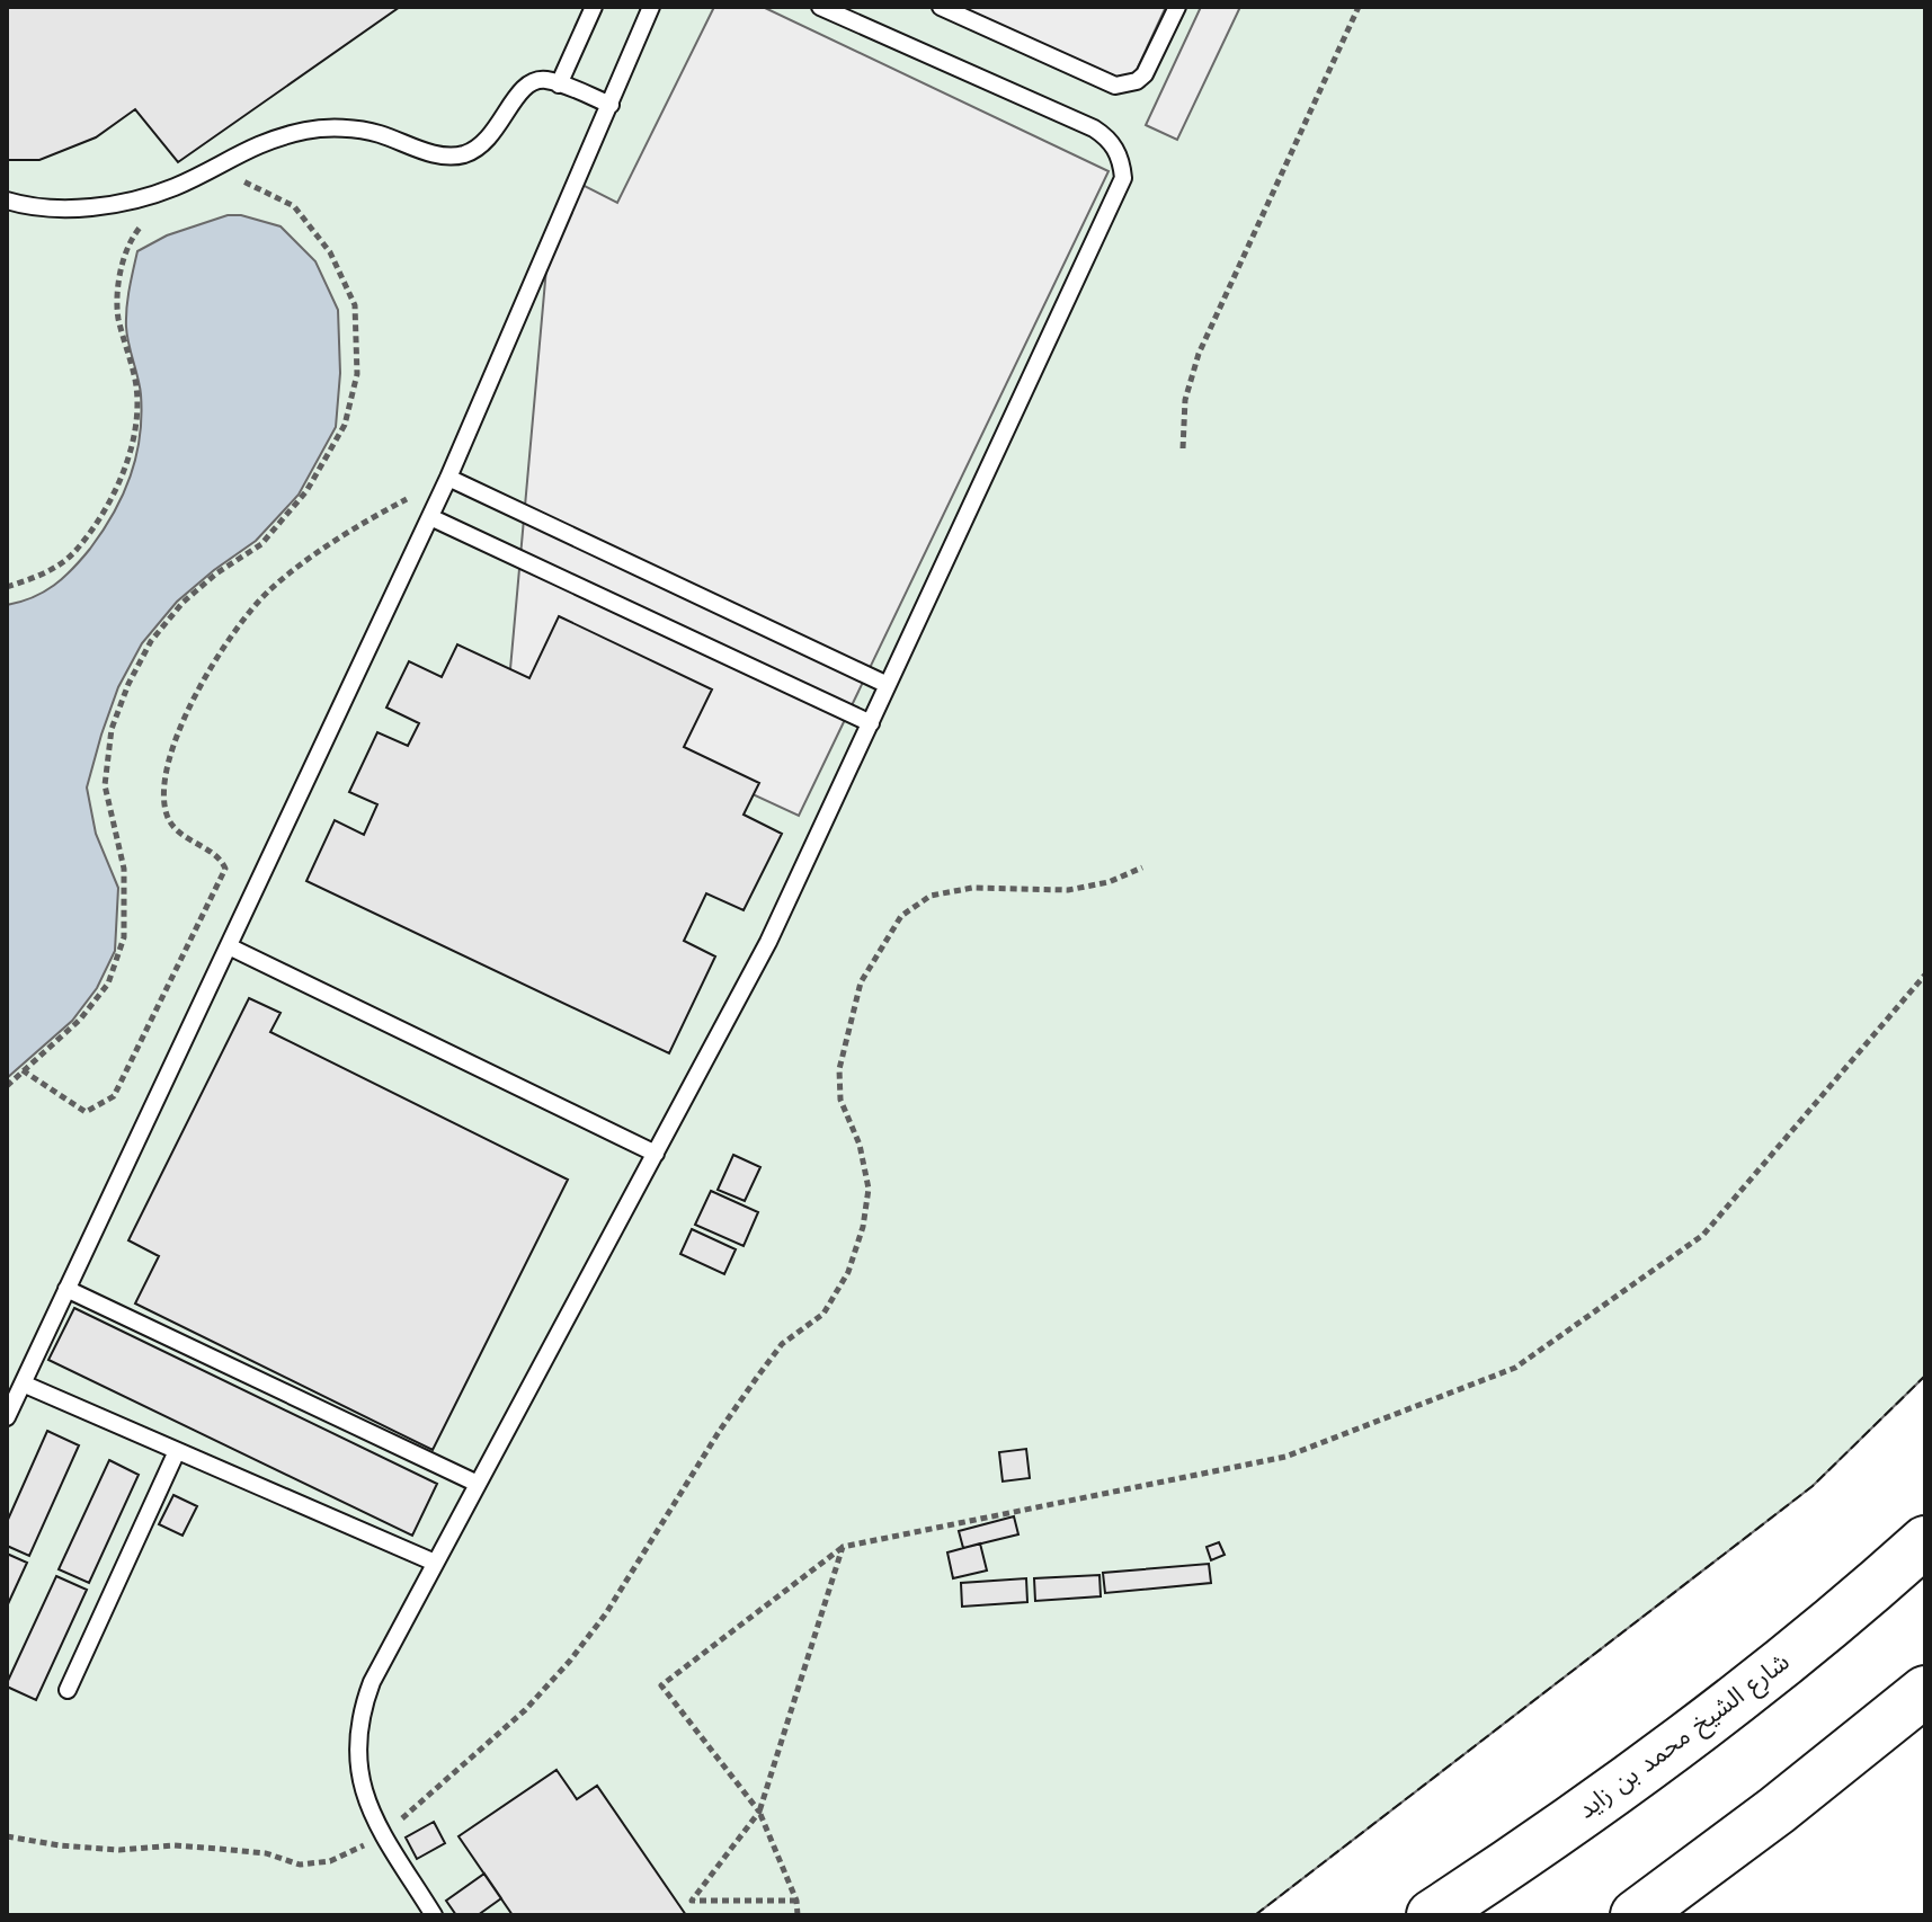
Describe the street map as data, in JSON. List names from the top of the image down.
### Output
{
  "streets": {
    "highway": ["شارع الشيخ محمد بن زايد"]
  }
}
